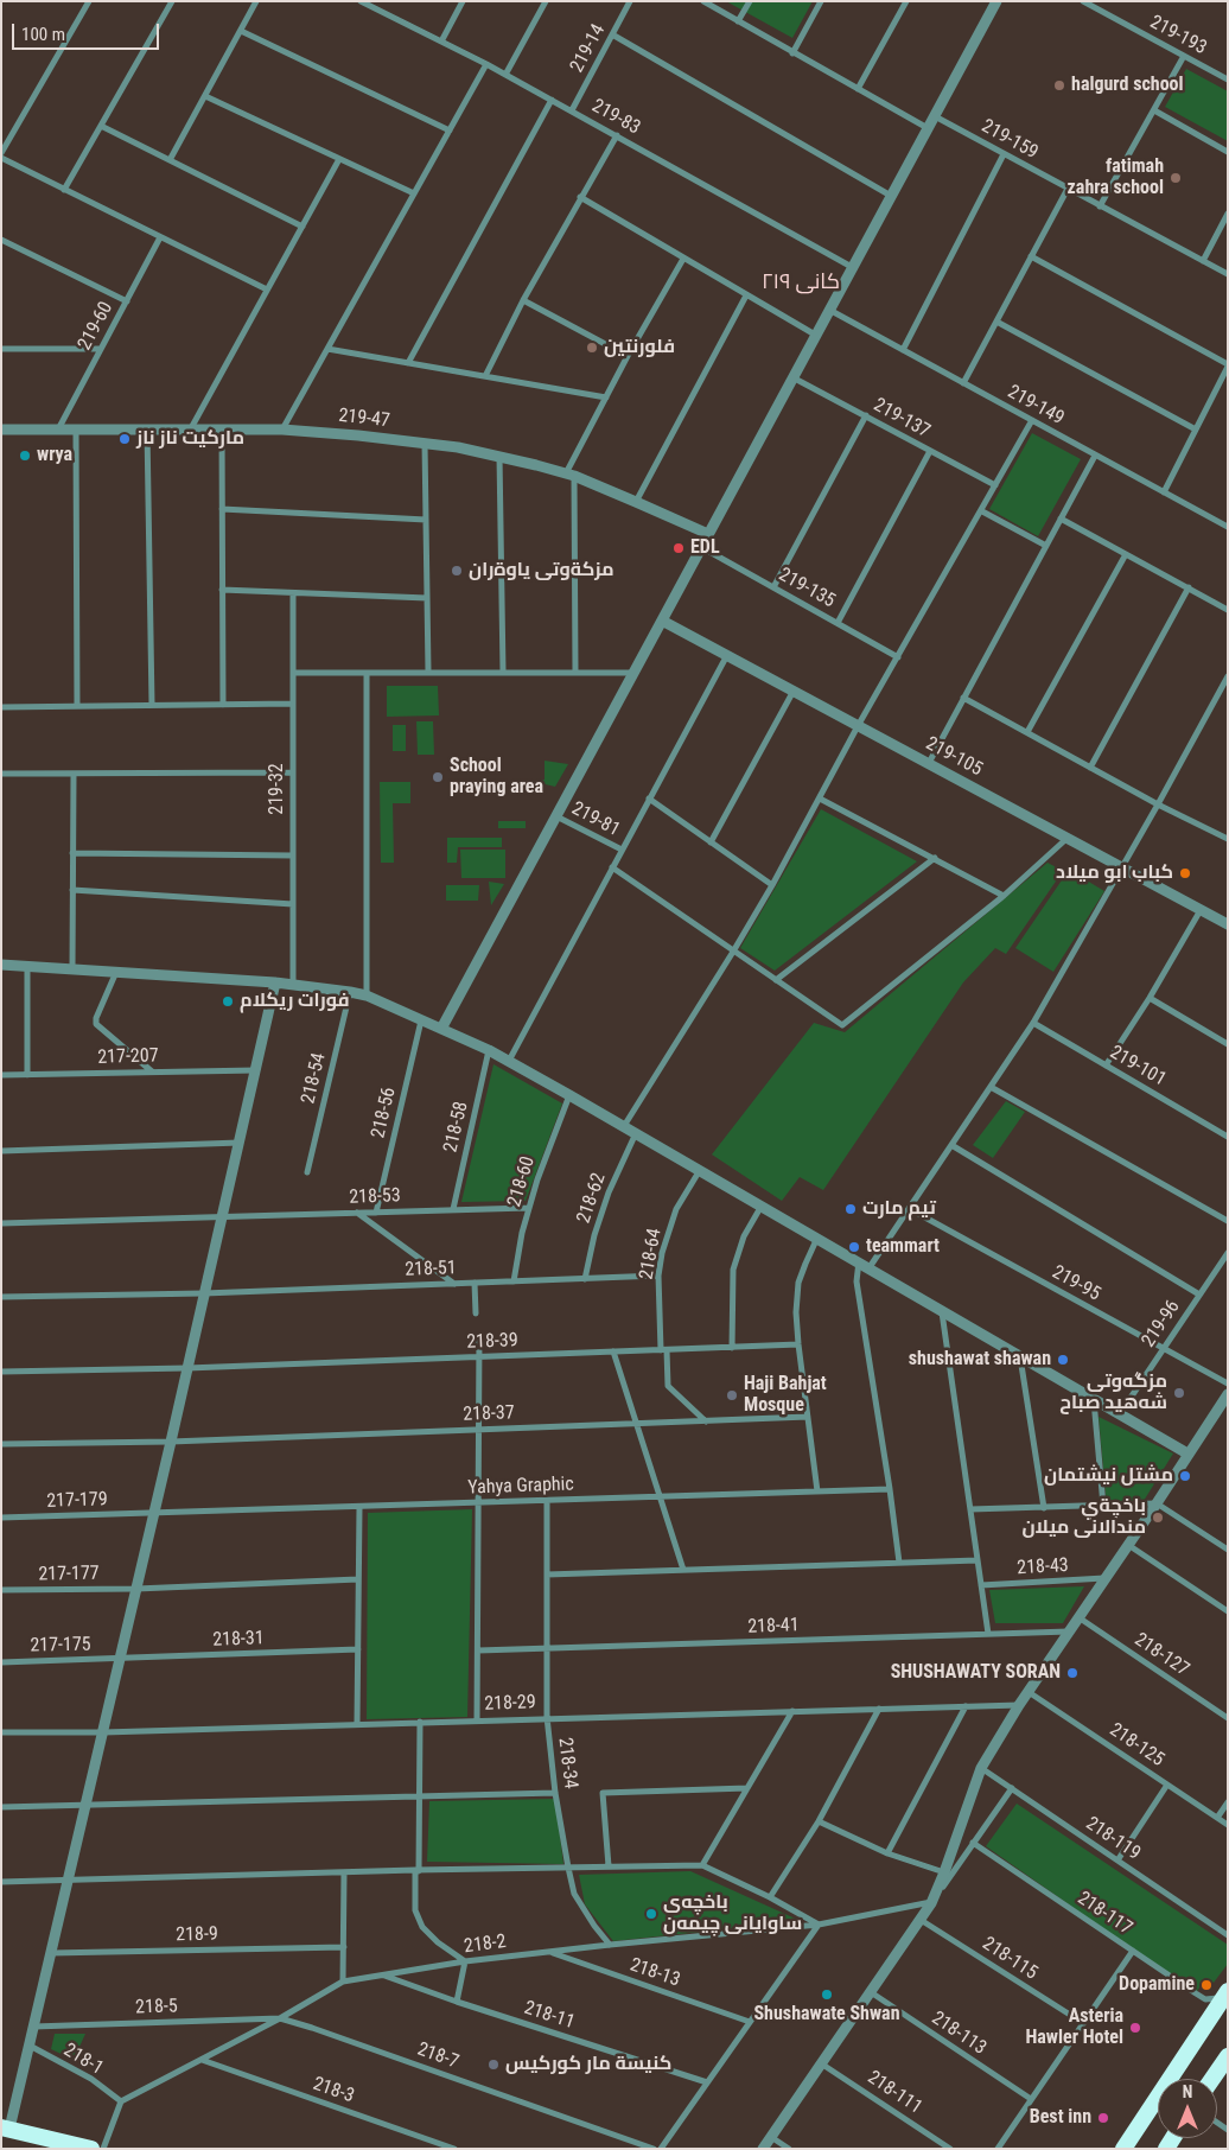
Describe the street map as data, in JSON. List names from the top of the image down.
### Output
{
  "streets": {
    "street": [
      "219-193",
      "219-14",
      "219-83",
      "219-159",
      "219-60",
      "219-149",
      "219-47",
      "219-137",
      "219-135",
      "219-105",
      "219-32",
      "219-81",
      "217-207",
      "219-101",
      "218-54",
      "218-56",
      "218-58",
      "218-60",
      "218-53",
      "218-62",
      "218-64",
      "218-51",
      "219-95",
      "219-96",
      "218-39",
      "218-37",
      "Yahya Graphic",
      "217-179",
      "218-43",
      "217-177",
      "218-41",
      "218-31",
      "217-175",
      "218-127",
      "218-29",
      "218-125",
      "218-34",
      "218-119",
      "218-117",
      "218-9",
      "218-2",
      "218-115",
      "218-13",
      "218-5",
      "218-11",
      "218-113",
      "218-7",
      "218-1",
      "218-3",
      "218-111"
    ]
  },
  "crossings": [
    ["219-14", "219-83"],
    ["219-60", "219-47"],
    ["218-56", "218-53"],
    ["218-58", "218-53"],
    ["218-60", "218-53"],
    ["218-60", "218-51"],
    ["218-62", "218-51"],
    ["218-64", "218-51"],
    ["218-64", "218-39"],
    ["218-64", "218-37"],
    ["219-95", "219-96"],
    ["Yahya Graphic", "217-179"],
    ["Yahya Graphic", "218-34"],
    ["218-41", "218-34"],
    ["218-31", "217-175"],
    ["218-29", "218-34"],
    ["218-34", "218-2"],
    ["218-2", "218-13"],
    ["218-2", "218-5"],
    ["218-2", "218-11"],
    ["218-2", "218-7"],
    ["218-2", "218-1"],
    ["218-2", "218-3"],
    ["218-5", "218-7"]
  ],
  "districts": ["کانی ٢١٩"],
  "places": [
    "halgurd school",
    "fatimah zahra school",
    "فلورنتين",
    "ماركيت ناز ناز",
    "wrya",
    "EDL",
    "مزكةوتى ياوةران",
    "School praying area",
    "کباب ابو میلاد",
    "فورات ريکلام",
    "تيم مارت",
    "teammart",
    "shushawat shawan",
    "مزگه‌وتی شه‌هید صباح",
    "Haji Bahjat Mosque",
    "مشتل نيشتمان",
    "باخچةي مندالانى ميلان",
    "SHUSHAWATY SORAN",
    "باخچه‌ی ساوایانی چیمه‌ن",
    "Dopamine",
    "Shushawate Shwan",
    "Asteria Hawler Hotel",
    "كنيسة مار كوركيس",
    "Best inn"
  ],
  "scale_bar": "100 m",
  "north": "top"
}
